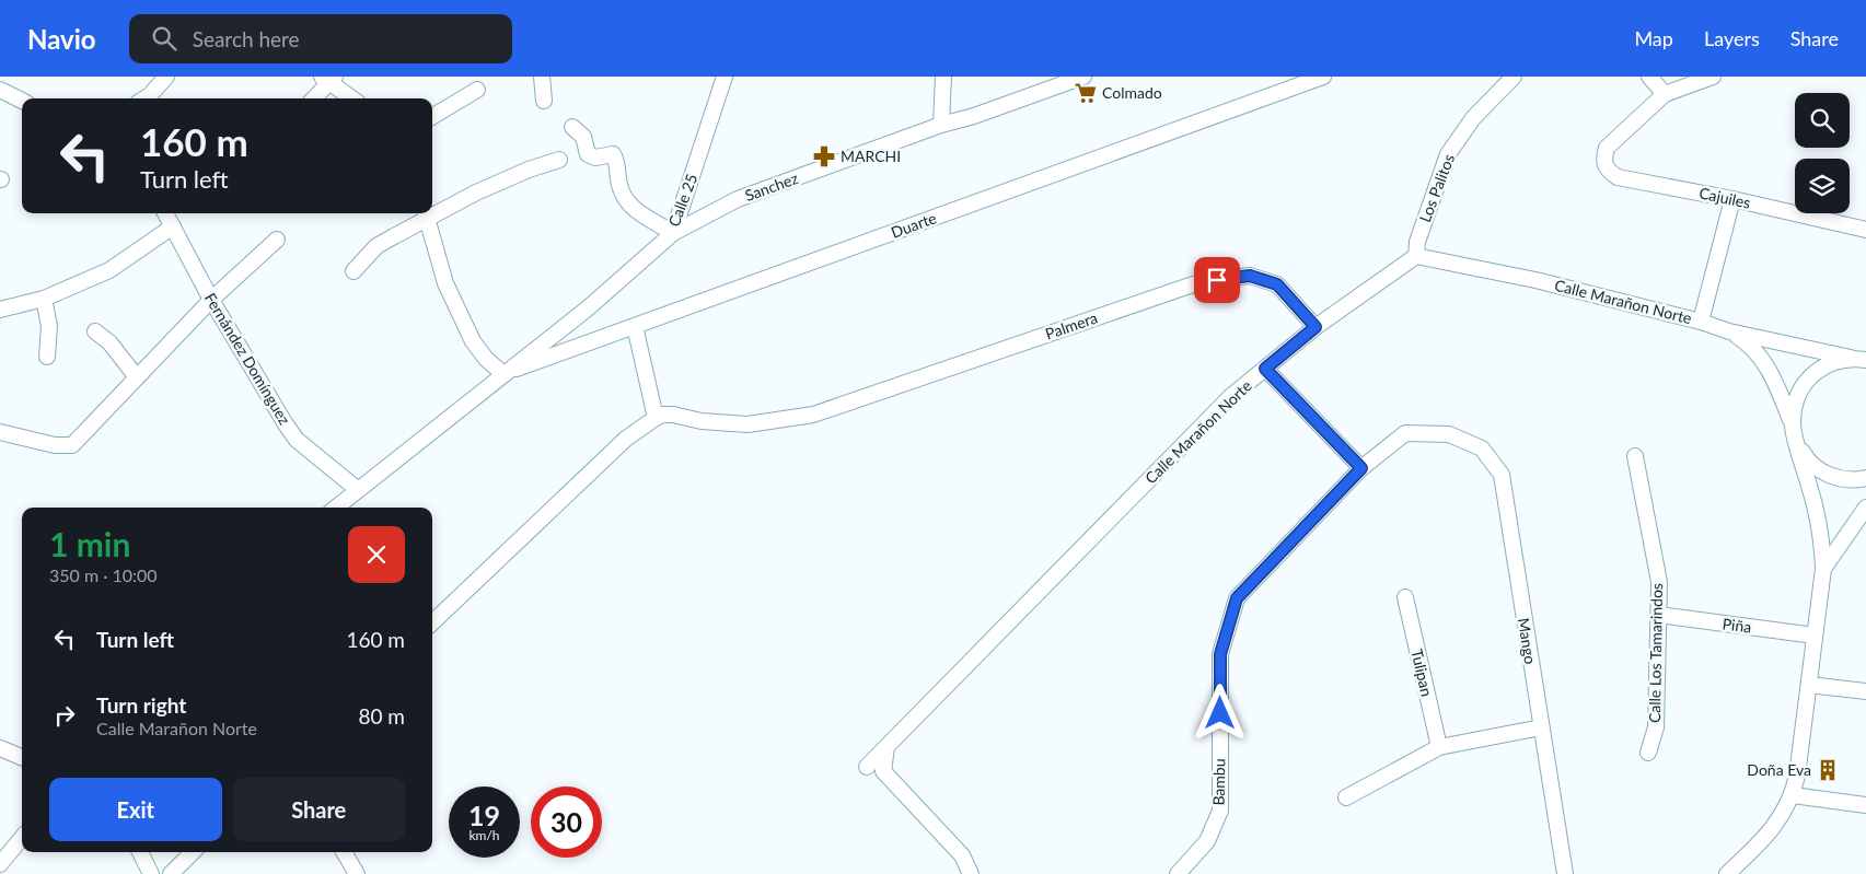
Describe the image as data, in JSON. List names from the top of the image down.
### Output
{
  "streets": {
    "street": [
      "Sanchez",
      "Los Palitos",
      "Cajuiles",
      "Calle 25",
      "Duarte",
      "Calle Marañon Norte",
      "Palmera",
      "Fernández Domínguez",
      "Piña",
      "Mango",
      "Calle Los Tamarindos",
      "Tulipan",
      "Bambu"
    ]
  },
  "crossings": [
    ["Sanchez", "Calle 25"],
    ["Sanchez", "Duarte"],
    ["Sanchez", "Fernández Domínguez"],
    ["Los Palitos", "Calle Marañon Norte"],
    ["Calle Marañon Norte", "Palmera"],
    ["Piña", "Calle Los Tamarindos"],
    ["Mango", "Bambu"]
  ],
  "places": {
    "supermarket": ["Colmado"],
    "pharmacy": ["MARCHI"],
    "building": ["Doña Eva"]
  },
  "page": {
    "header": "Navio",
    "search": "Search here",
    "nav": ["Map", "Layers", "Share"],
    "turn": ["160 m", "Turn left"],
    "heading": ["1 min", "350 m · 10:00"],
    "list": [
      {
        "name": "Turn left",
        "value": "160 m"
      },
      {
        "name": "Turn right",
        "note": "Calle Marañon Norte",
        "value": "80 m"
      }
    ],
    "buttons": ["Exit", "Share"],
    "speed": "19 km/h",
    "limit": "30"
  }
}
